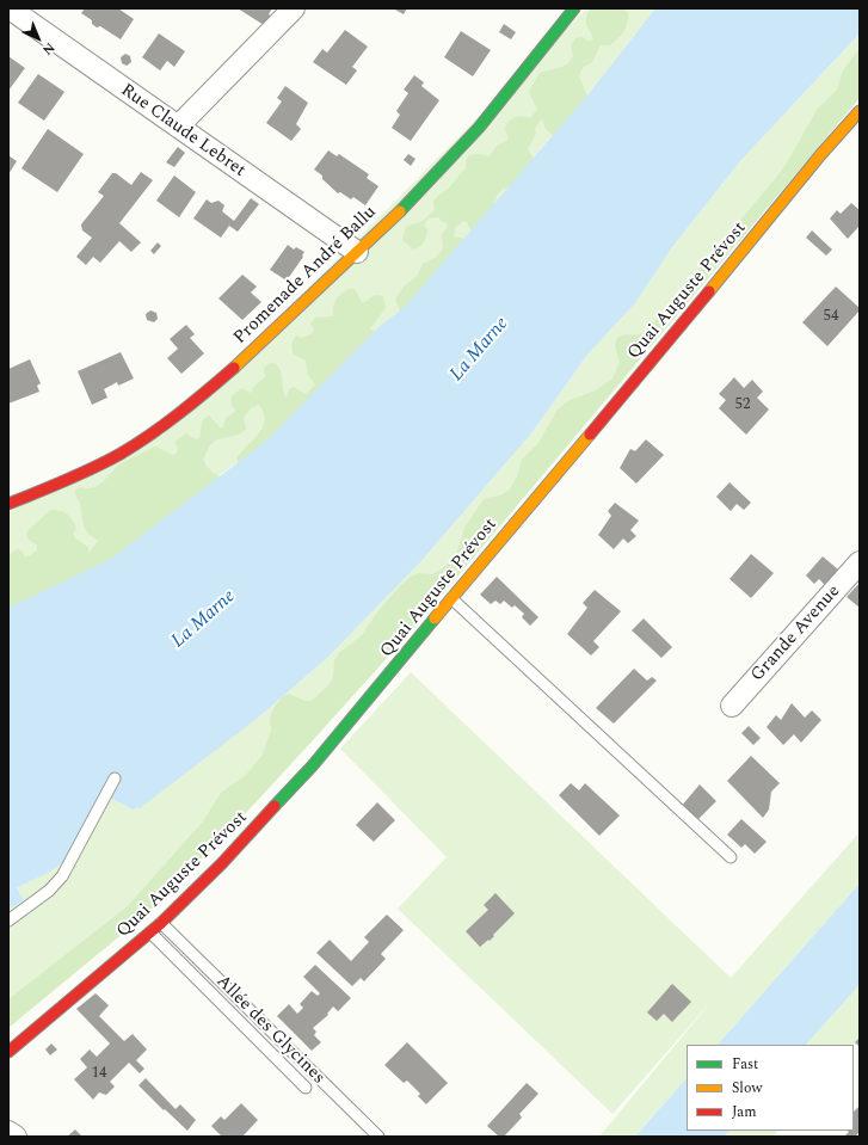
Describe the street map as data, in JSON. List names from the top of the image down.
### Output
{
  "streets": {
    "street": [
      "Rue Claude Lebret",
      "Promenade André Ballu",
      "Quai Auguste Prévost",
      "Grande Avenue"
    ],
    "lane": ["Allée des Glycines"]
  },
  "crossings": [
    ["Rue Claude Lebret", "Promenade André Ballu"],
    ["Quai Auguste Prévost", "Allée des Glycines"]
  ],
  "water": ["La Marne"],
  "house_numbers": ["54", "52", "14"],
  "legend": ["Fast", "Slow", "Jam"],
  "north": "bottom right"
}
